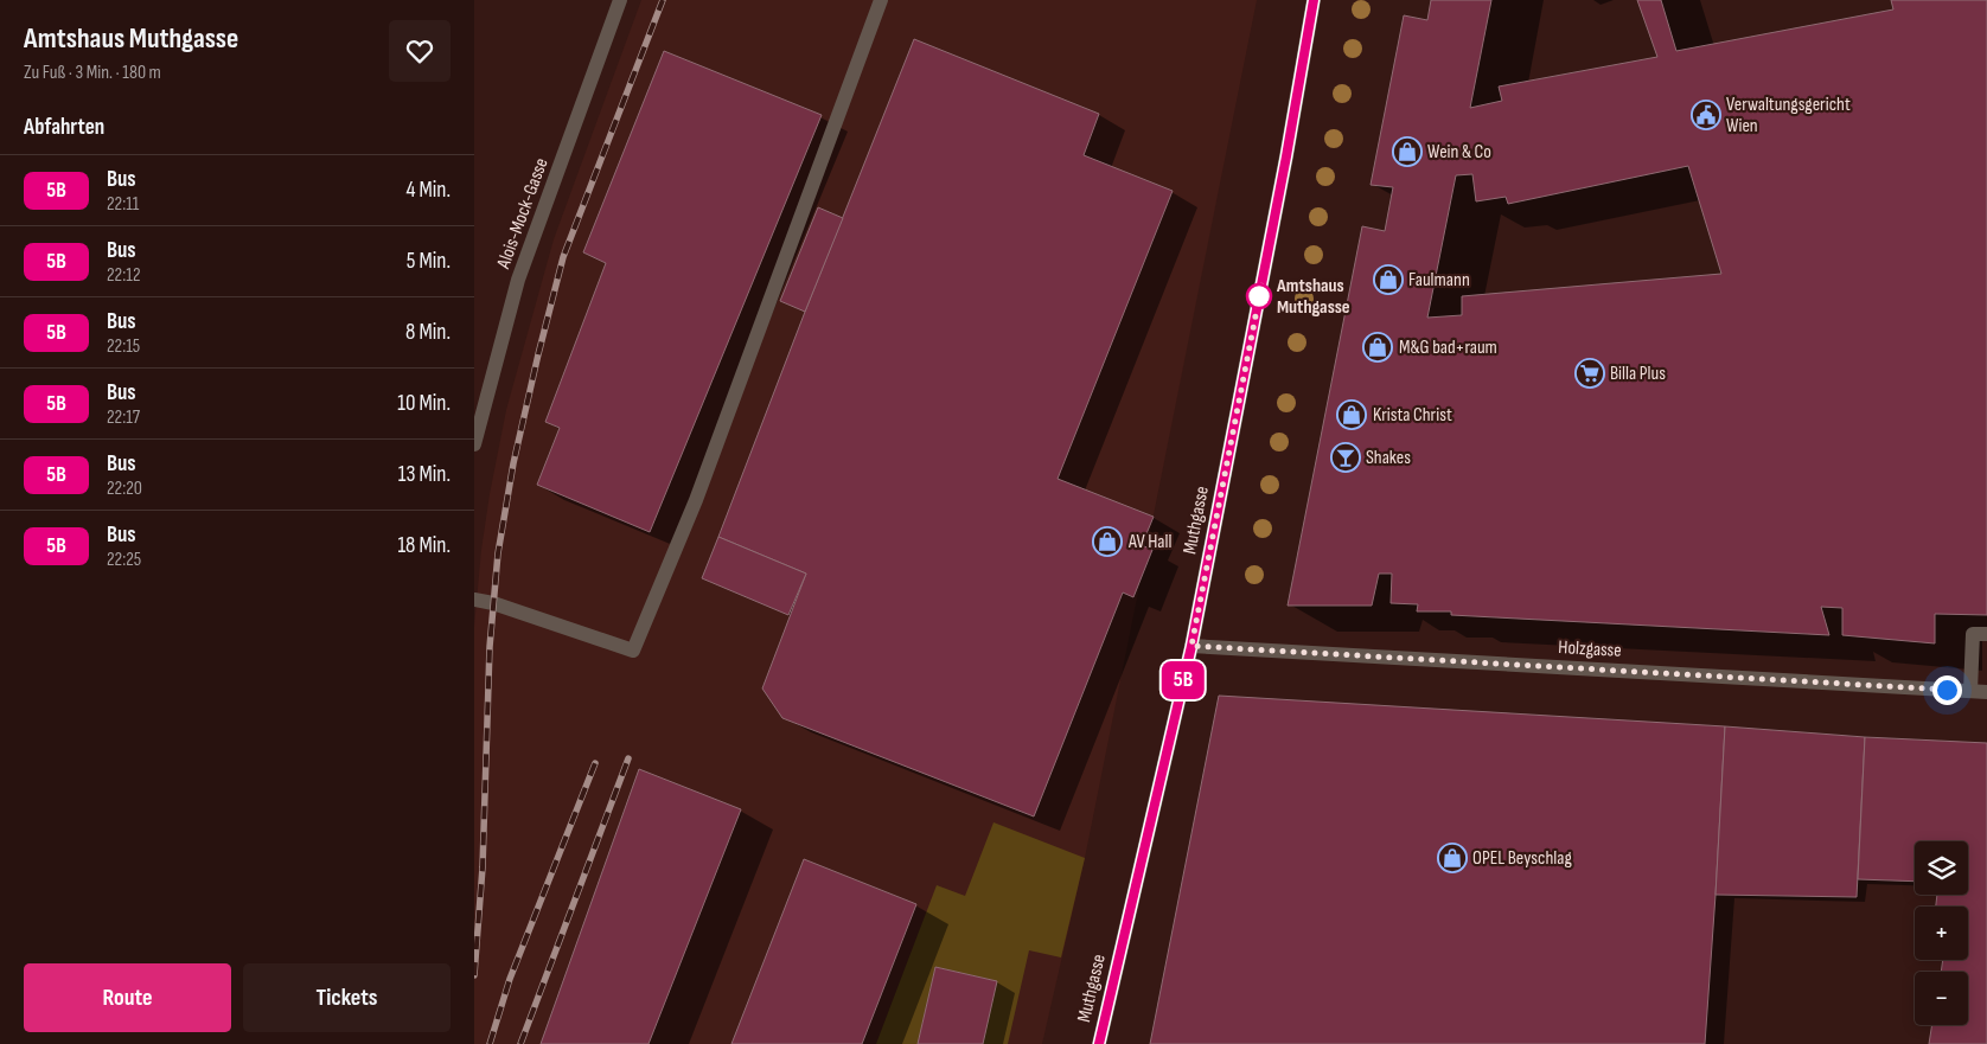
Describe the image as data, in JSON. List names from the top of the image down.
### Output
{
  "streets": {
    "street": ["Alois-Mock-Gasse", "Muthgasse", "Holzgasse"]
  },
  "crossings": [
    ["Muthgasse", "Holzgasse"]
  ],
  "places": {
    "public building": ["Verwaltungsgericht Wien"],
    "shop": [
      "Wein & Co",
      "Faulmann",
      "M&G bad+raum",
      "Krista Christ",
      "AV Hall",
      "OPEL Beyschlag"
    ],
    "other": ["Amtshaus Muthgasse"],
    "supermarket": ["Billa Plus"],
    "bar": ["Shakes"]
  },
  "lines": ["bus line 5B"],
  "page": {
    "heading": [
      ["Amtshaus Muthgasse", "Zu Fuß · 3 Min. · 180 m"],
      "Abfahrten"
    ],
    "on_map": "5B",
    "list": [
      {
        "mark": "5B",
        "name": "Bus",
        "note": "22:11",
        "value": "4 Min."
      },
      {
        "mark": "5B",
        "name": "Bus",
        "note": "22:12",
        "value": "5 Min."
      },
      {
        "mark": "5B",
        "name": "Bus",
        "note": "22:15",
        "value": "8 Min."
      },
      {
        "mark": "5B",
        "name": "Bus",
        "note": "22:17",
        "value": "10 Min."
      },
      {
        "mark": "5B",
        "name": "Bus",
        "note": "22:20",
        "value": "13 Min."
      },
      {
        "mark": "5B",
        "name": "Bus",
        "note": "22:25",
        "value": "18 Min."
      }
    ],
    "map_buttons": ["+", "−"],
    "buttons": ["Route", "Tickets"]
  }
}
